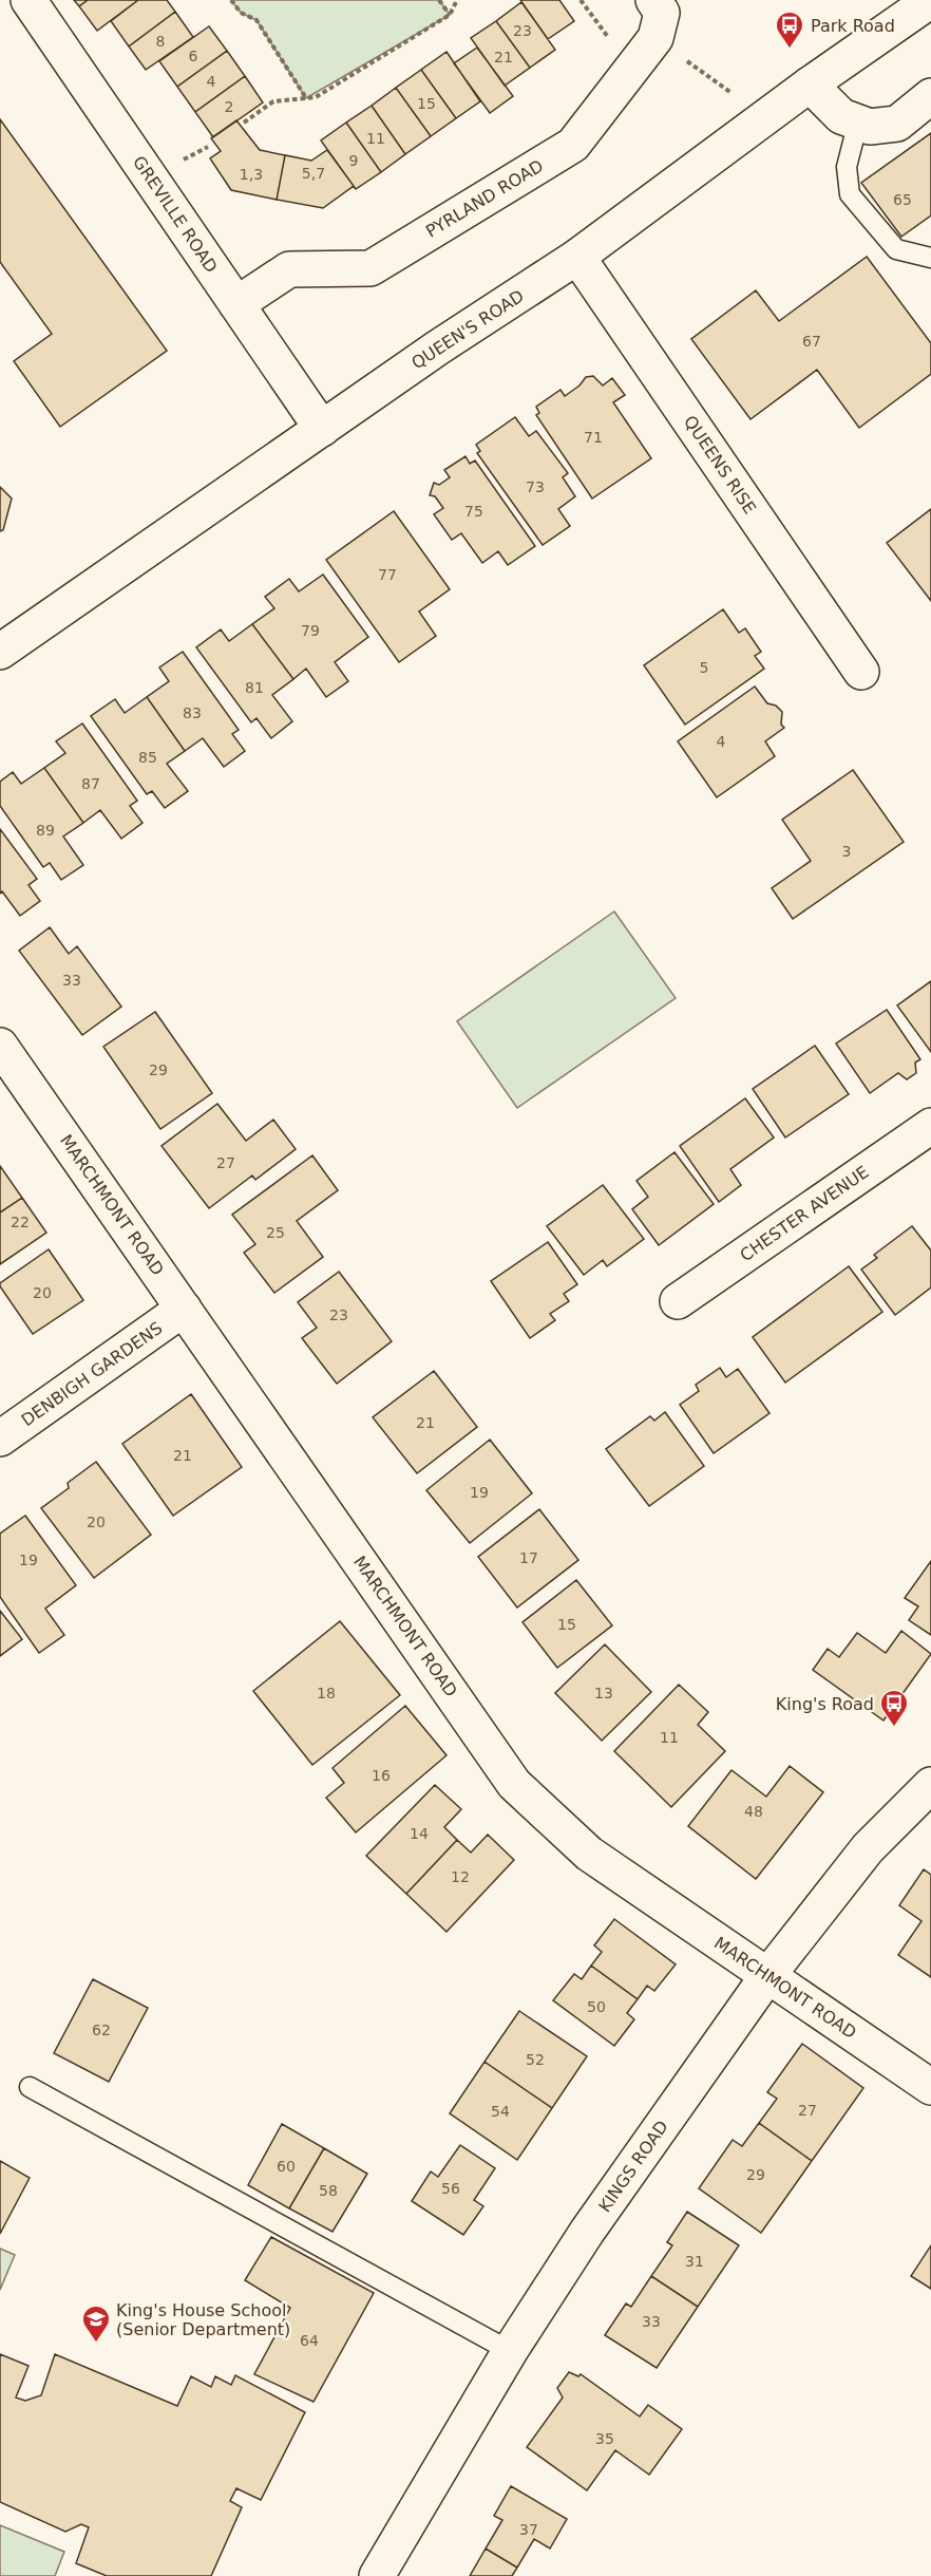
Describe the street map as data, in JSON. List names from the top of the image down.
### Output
{
  "streets": {
    "street": [
      "PYRLAND ROAD",
      "GREVILLE ROAD",
      "QUEEN'S ROAD",
      "QUEENS RISE",
      "MARCHMONT ROAD",
      "CHESTER AVENUE",
      "DENBIGH GARDENS",
      "KINGS ROAD"
    ]
  },
  "crossings": [
    ["PYRLAND ROAD", "GREVILLE ROAD"],
    ["GREVILLE ROAD", "QUEEN'S ROAD"],
    ["QUEEN'S ROAD", "QUEENS RISE"],
    ["MARCHMONT ROAD", "DENBIGH GARDENS"],
    ["MARCHMONT ROAD", "KINGS ROAD"]
  ],
  "places": {
    "bus stop": ["Park Road", "King's Road"],
    "school or university": ["King's House School (Senior Department)"]
  },
  "house_numbers": [
    "23",
    "8",
    "6",
    "21",
    "4",
    "15",
    "2",
    "11",
    "9",
    "5,7",
    "1,3",
    "65",
    "67",
    "71",
    "73",
    "75",
    "77",
    "79",
    "5",
    "81",
    "83",
    "4",
    "85",
    "87",
    "89",
    "3",
    "33",
    "29",
    "27",
    "22",
    "25",
    "20",
    "23",
    "21",
    "21",
    "19",
    "20",
    "17",
    "19",
    "15",
    "18",
    "13",
    "11",
    "16",
    "48",
    "14",
    "12",
    "50",
    "62",
    "52",
    "27",
    "54",
    "60",
    "29",
    "56",
    "58",
    "31",
    "33",
    "64",
    "35",
    "37"
  ]
}
